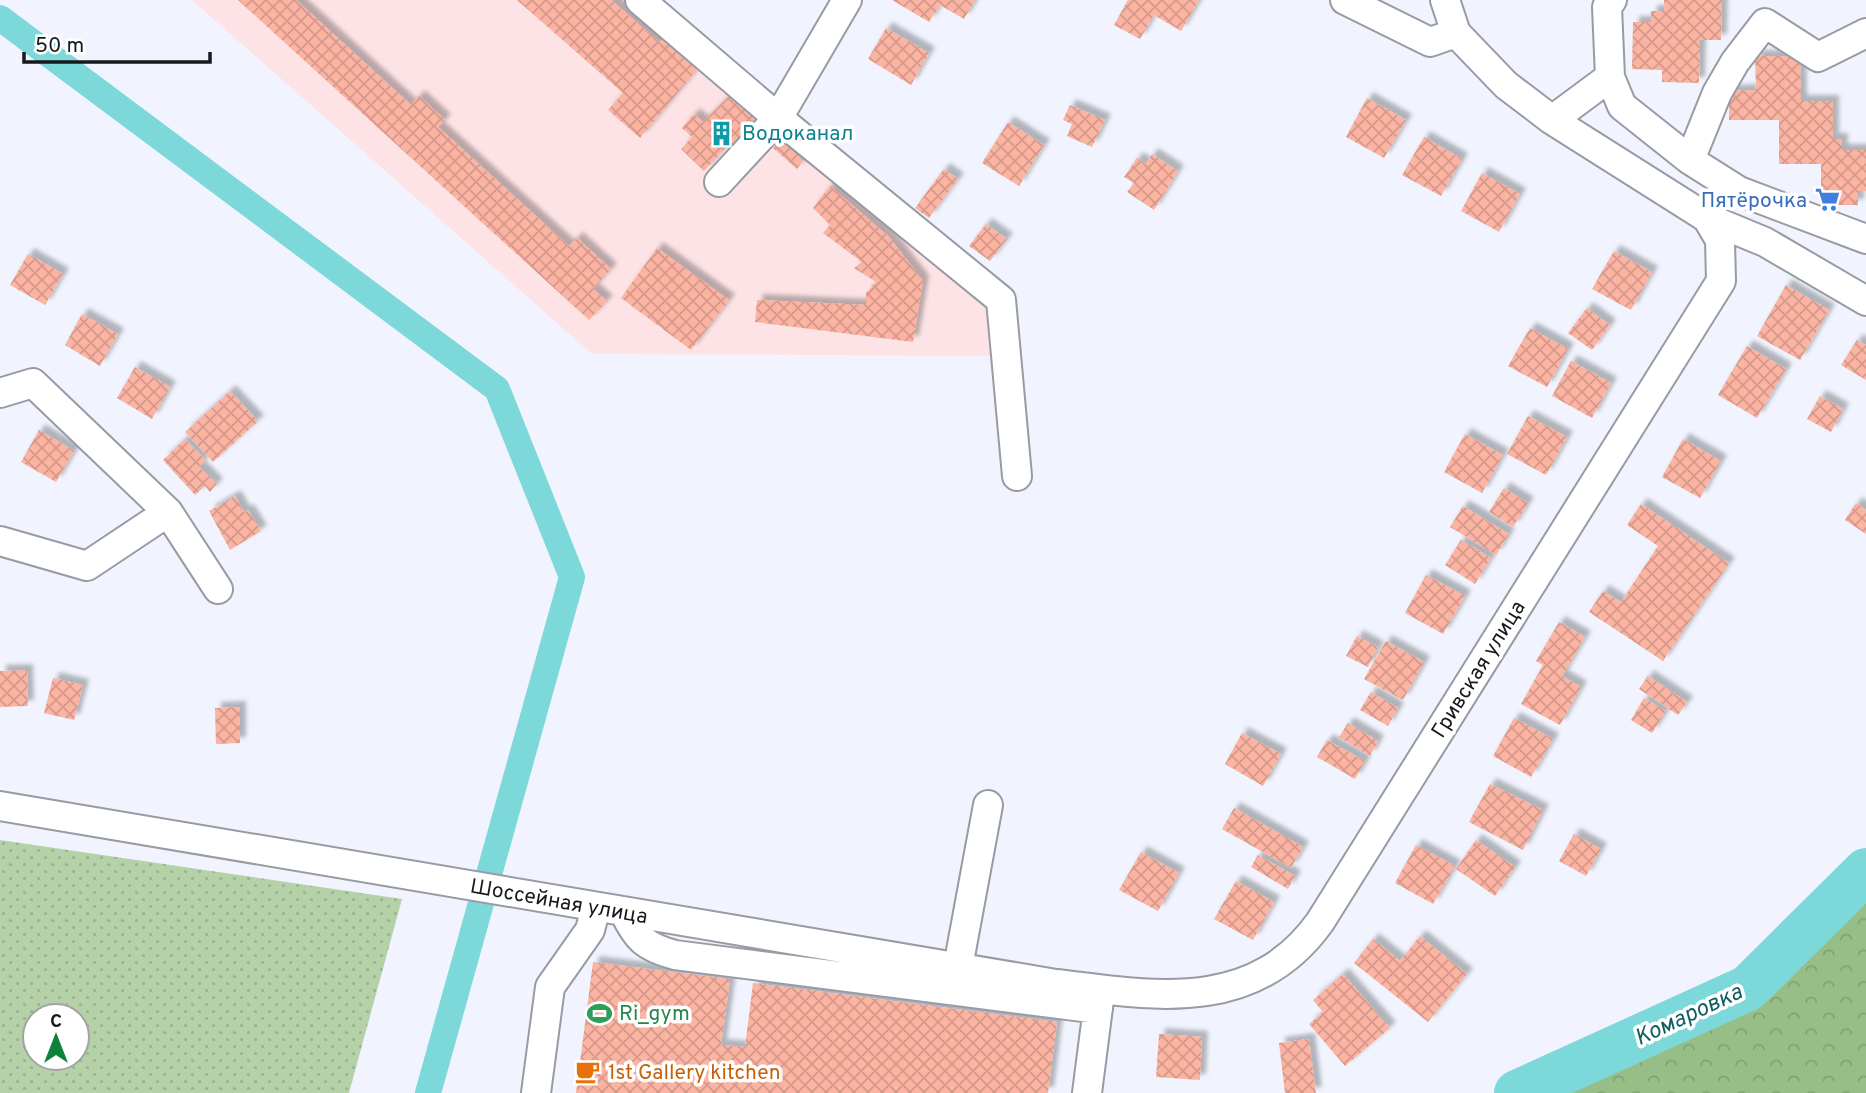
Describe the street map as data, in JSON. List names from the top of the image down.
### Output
{
  "streets": {
    "street": ["Гривская улица", "Шоссейная улица"]
  },
  "crossings": [
    ["Гривская улица", "Шоссейная улица"]
  ],
  "water": ["Комаровка"],
  "places": {
    "building": ["Водоканал"],
    "supermarket": ["Пятёрочка"],
    "sports": ["Ri_gym"],
    "cafe": ["1st Gallery kitchen"]
  },
  "scale_bar": "50 m",
  "north": "top"
}
